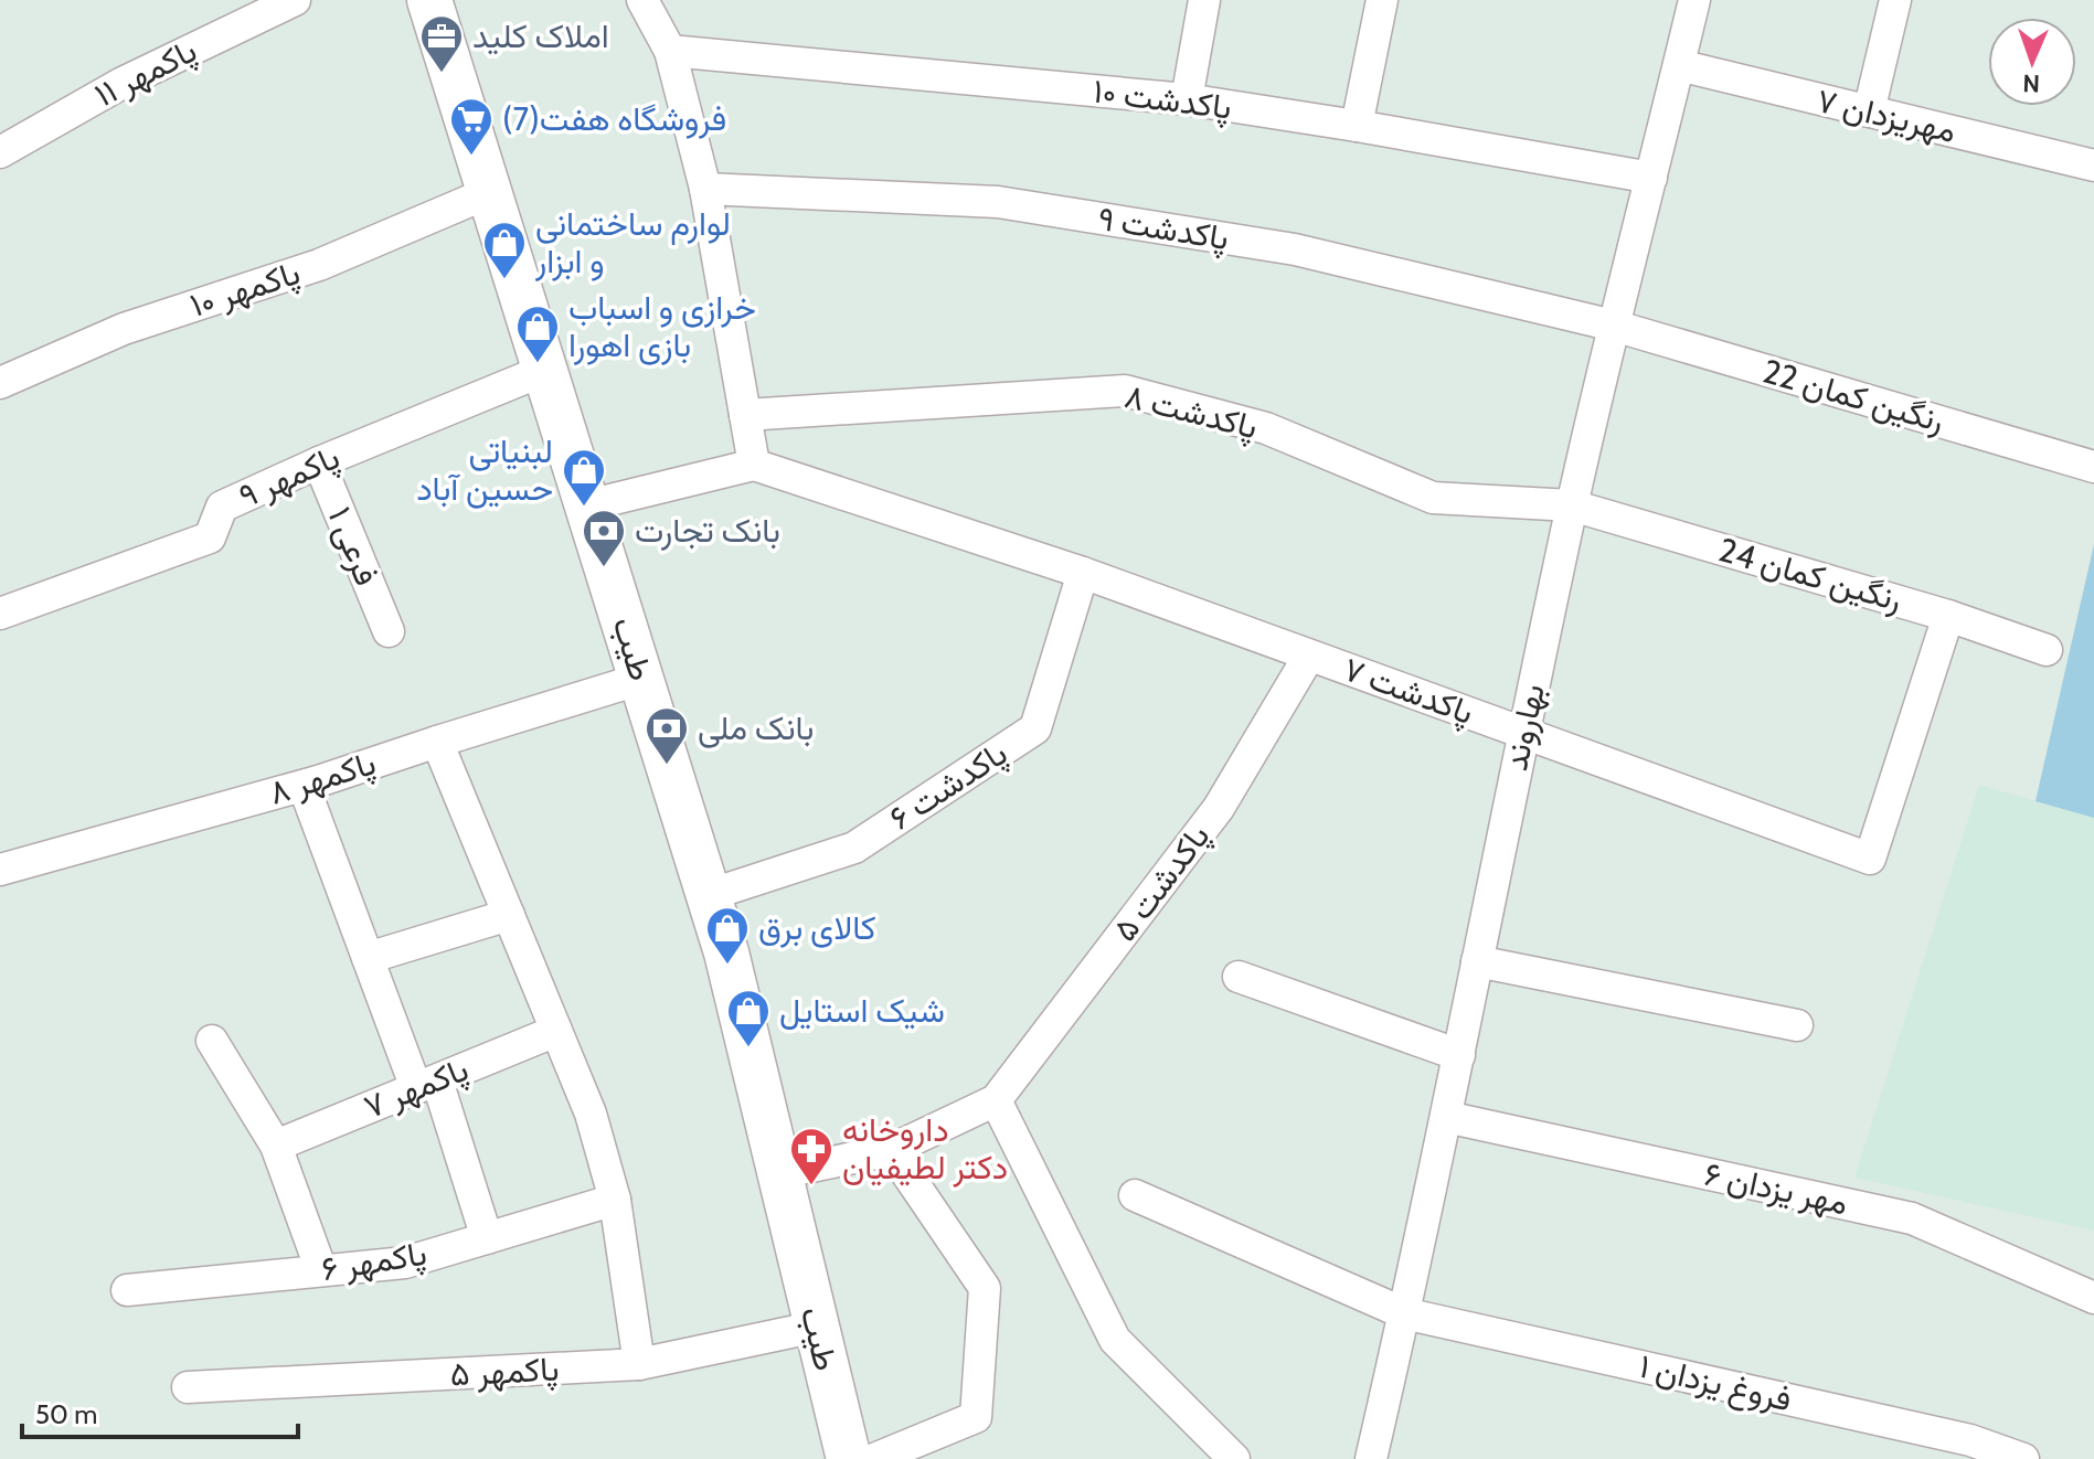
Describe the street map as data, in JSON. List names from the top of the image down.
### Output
{
  "streets": {
    "main road": ["طیب"],
    "street": [
      "پاکمهر ۱۱",
      "پاکدشت ۱۰",
      "مهریزدان ۷",
      "پاکدشت ۹",
      "پاکمهر ۱۰",
      "رنگین کمان 22",
      "پاکدشت ۸",
      "پاکمهر ۹",
      "فرعی ۱",
      "رنگین کمان 24",
      "پاکدشت ۷",
      "بهاروند",
      "پاکمهر ۸",
      "پاکدشت ۶",
      "پاکدشت ۵",
      "پاکمهر ۷",
      "مهر یزدان ۶",
      "پاکمهر ۶",
      "پاکمهر ۵",
      "فروغ یزدان ۱"
    ]
  },
  "crossings": [
    ["پاکدشت ۱۰", "بهاروند"],
    ["مهریزدان ۷", "بهاروند"],
    ["پاکدشت ۹", "رنگین کمان 22"],
    ["پاکدشت ۹", "بهاروند"],
    ["پاکمهر ۱۰", "طیب"],
    ["رنگین کمان 22", "بهاروند"],
    ["پاکدشت ۸", "رنگین کمان 24"],
    ["پاکدشت ۸", "بهاروند"],
    ["پاکمهر ۹", "فرعی ۱"],
    ["پاکمهر ۹", "طیب"],
    ["رنگین کمان 24", "پاکدشت ۷"],
    ["رنگین کمان 24", "بهاروند"],
    ["طیب", "پاکمهر ۸"],
    ["طیب", "پاکدشت ۶"],
    ["طیب", "پاکمهر ۵"],
    ["پاکدشت ۷", "بهاروند"],
    ["پاکدشت ۷", "پاکدشت ۶"],
    ["پاکدشت ۷", "پاکدشت ۵"],
    ["بهاروند", "مهر یزدان ۶"],
    ["بهاروند", "فروغ یزدان ۱"]
  ],
  "places": {
    "office": ["املاک کلید"],
    "supermarket": ["فروشگاه هفت(7)"],
    "shop": [
      "لوارم ساختمانی و ابزار",
      "خرازی و اسباب بازی اهورا",
      "لبنیاتی حسین آباد",
      "کالای برق",
      "شیک استایل"
    ],
    "bank": ["بانک تجارت", "بانک ملی"],
    "pharmacy": ["داروخانه دکتر لطیفیان"]
  },
  "scale_bar": "50 m",
  "north": "bottom"
}
